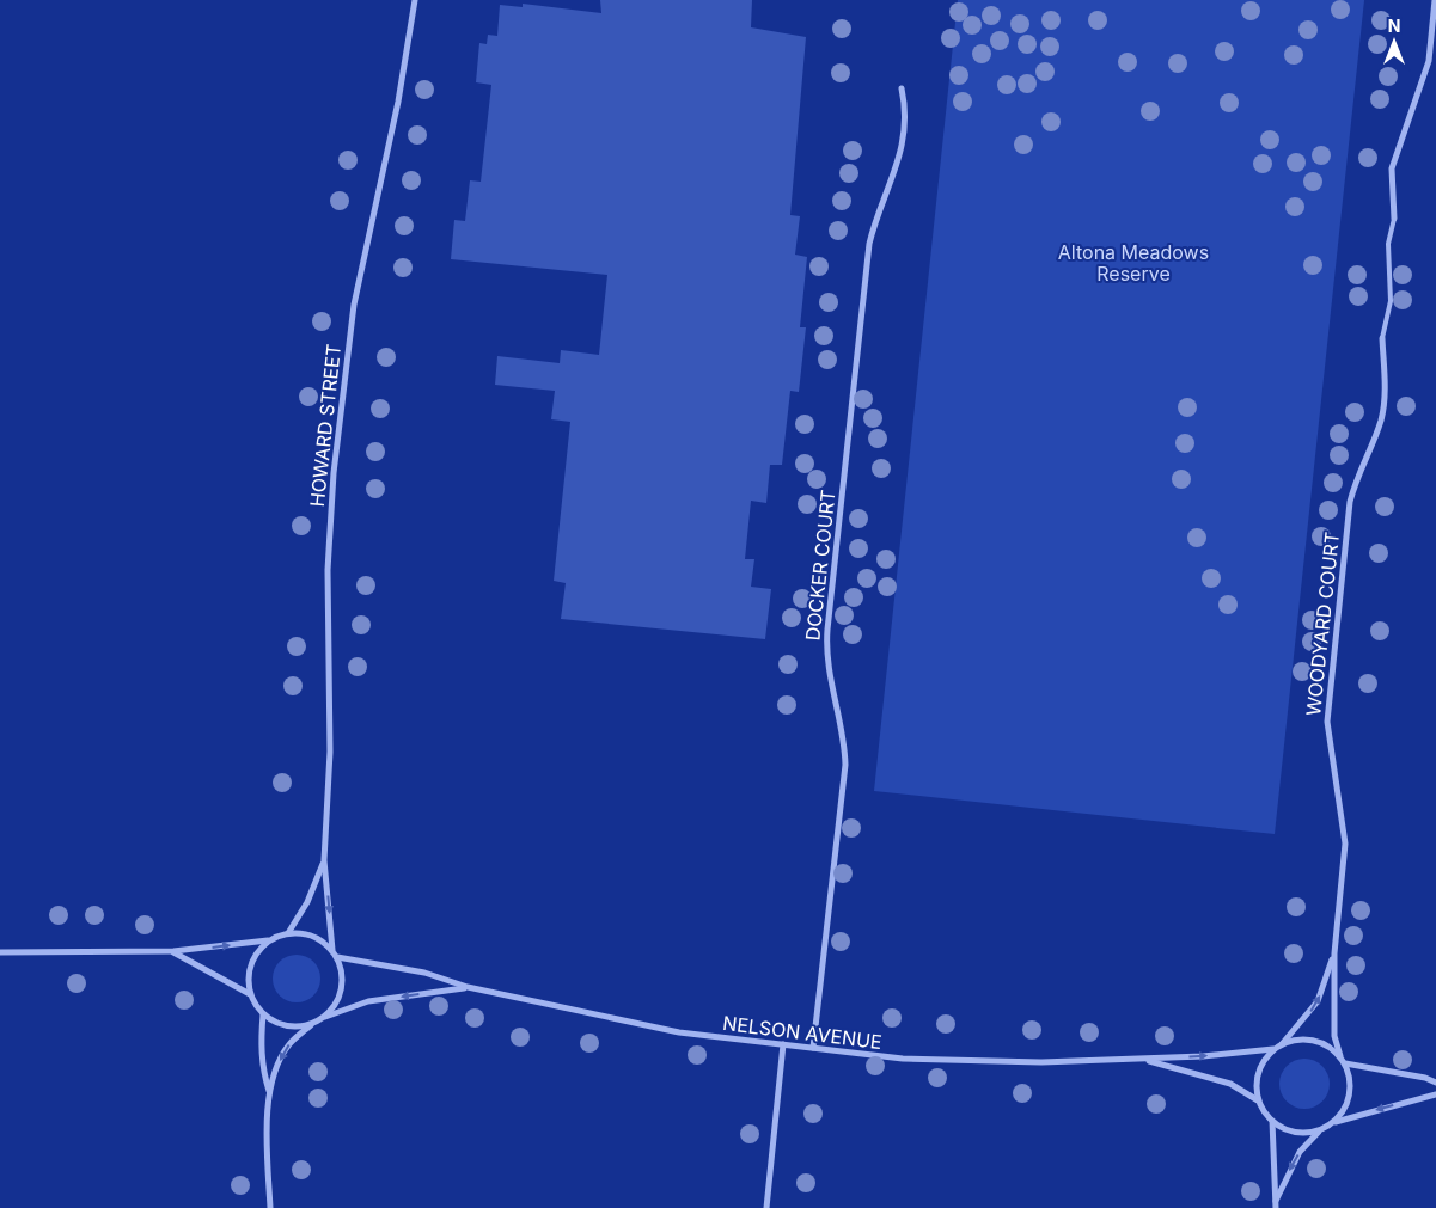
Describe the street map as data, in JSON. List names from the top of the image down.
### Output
{
  "streets": {
    "street": [
      "HOWARD STREET",
      "DOCKER COURT",
      "WOODYARD COURT",
      "NELSON AVENUE"
    ]
  },
  "crossings": [
    ["HOWARD STREET", "NELSON AVENUE"],
    ["DOCKER COURT", "NELSON AVENUE"],
    ["WOODYARD COURT", "NELSON AVENUE"]
  ],
  "parks": ["Altona Meadows Reserve"],
  "north": "top"
}
